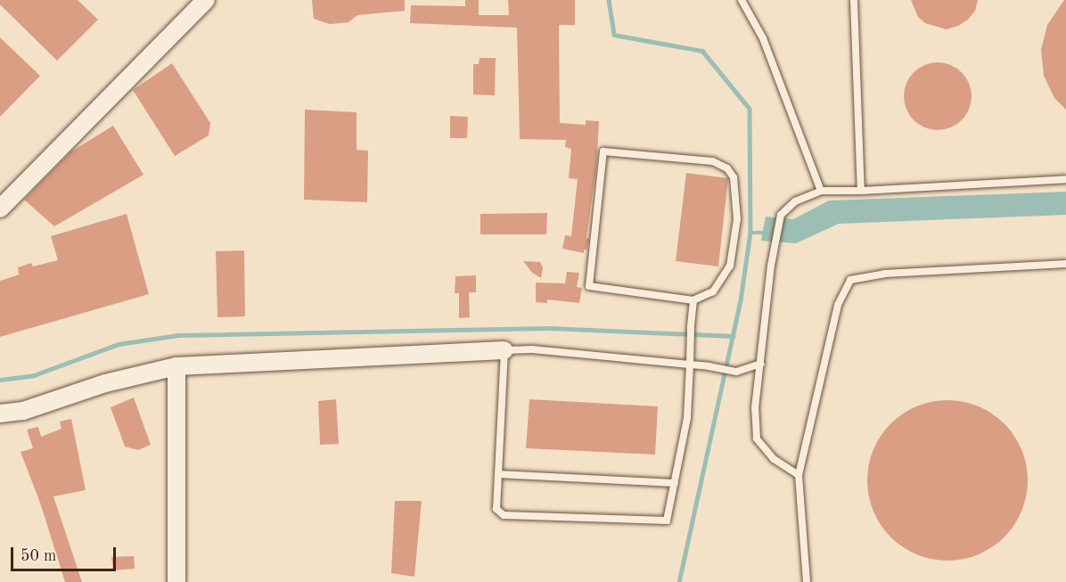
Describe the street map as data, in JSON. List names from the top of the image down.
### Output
{
  "scale_bar": "50 m"
}
